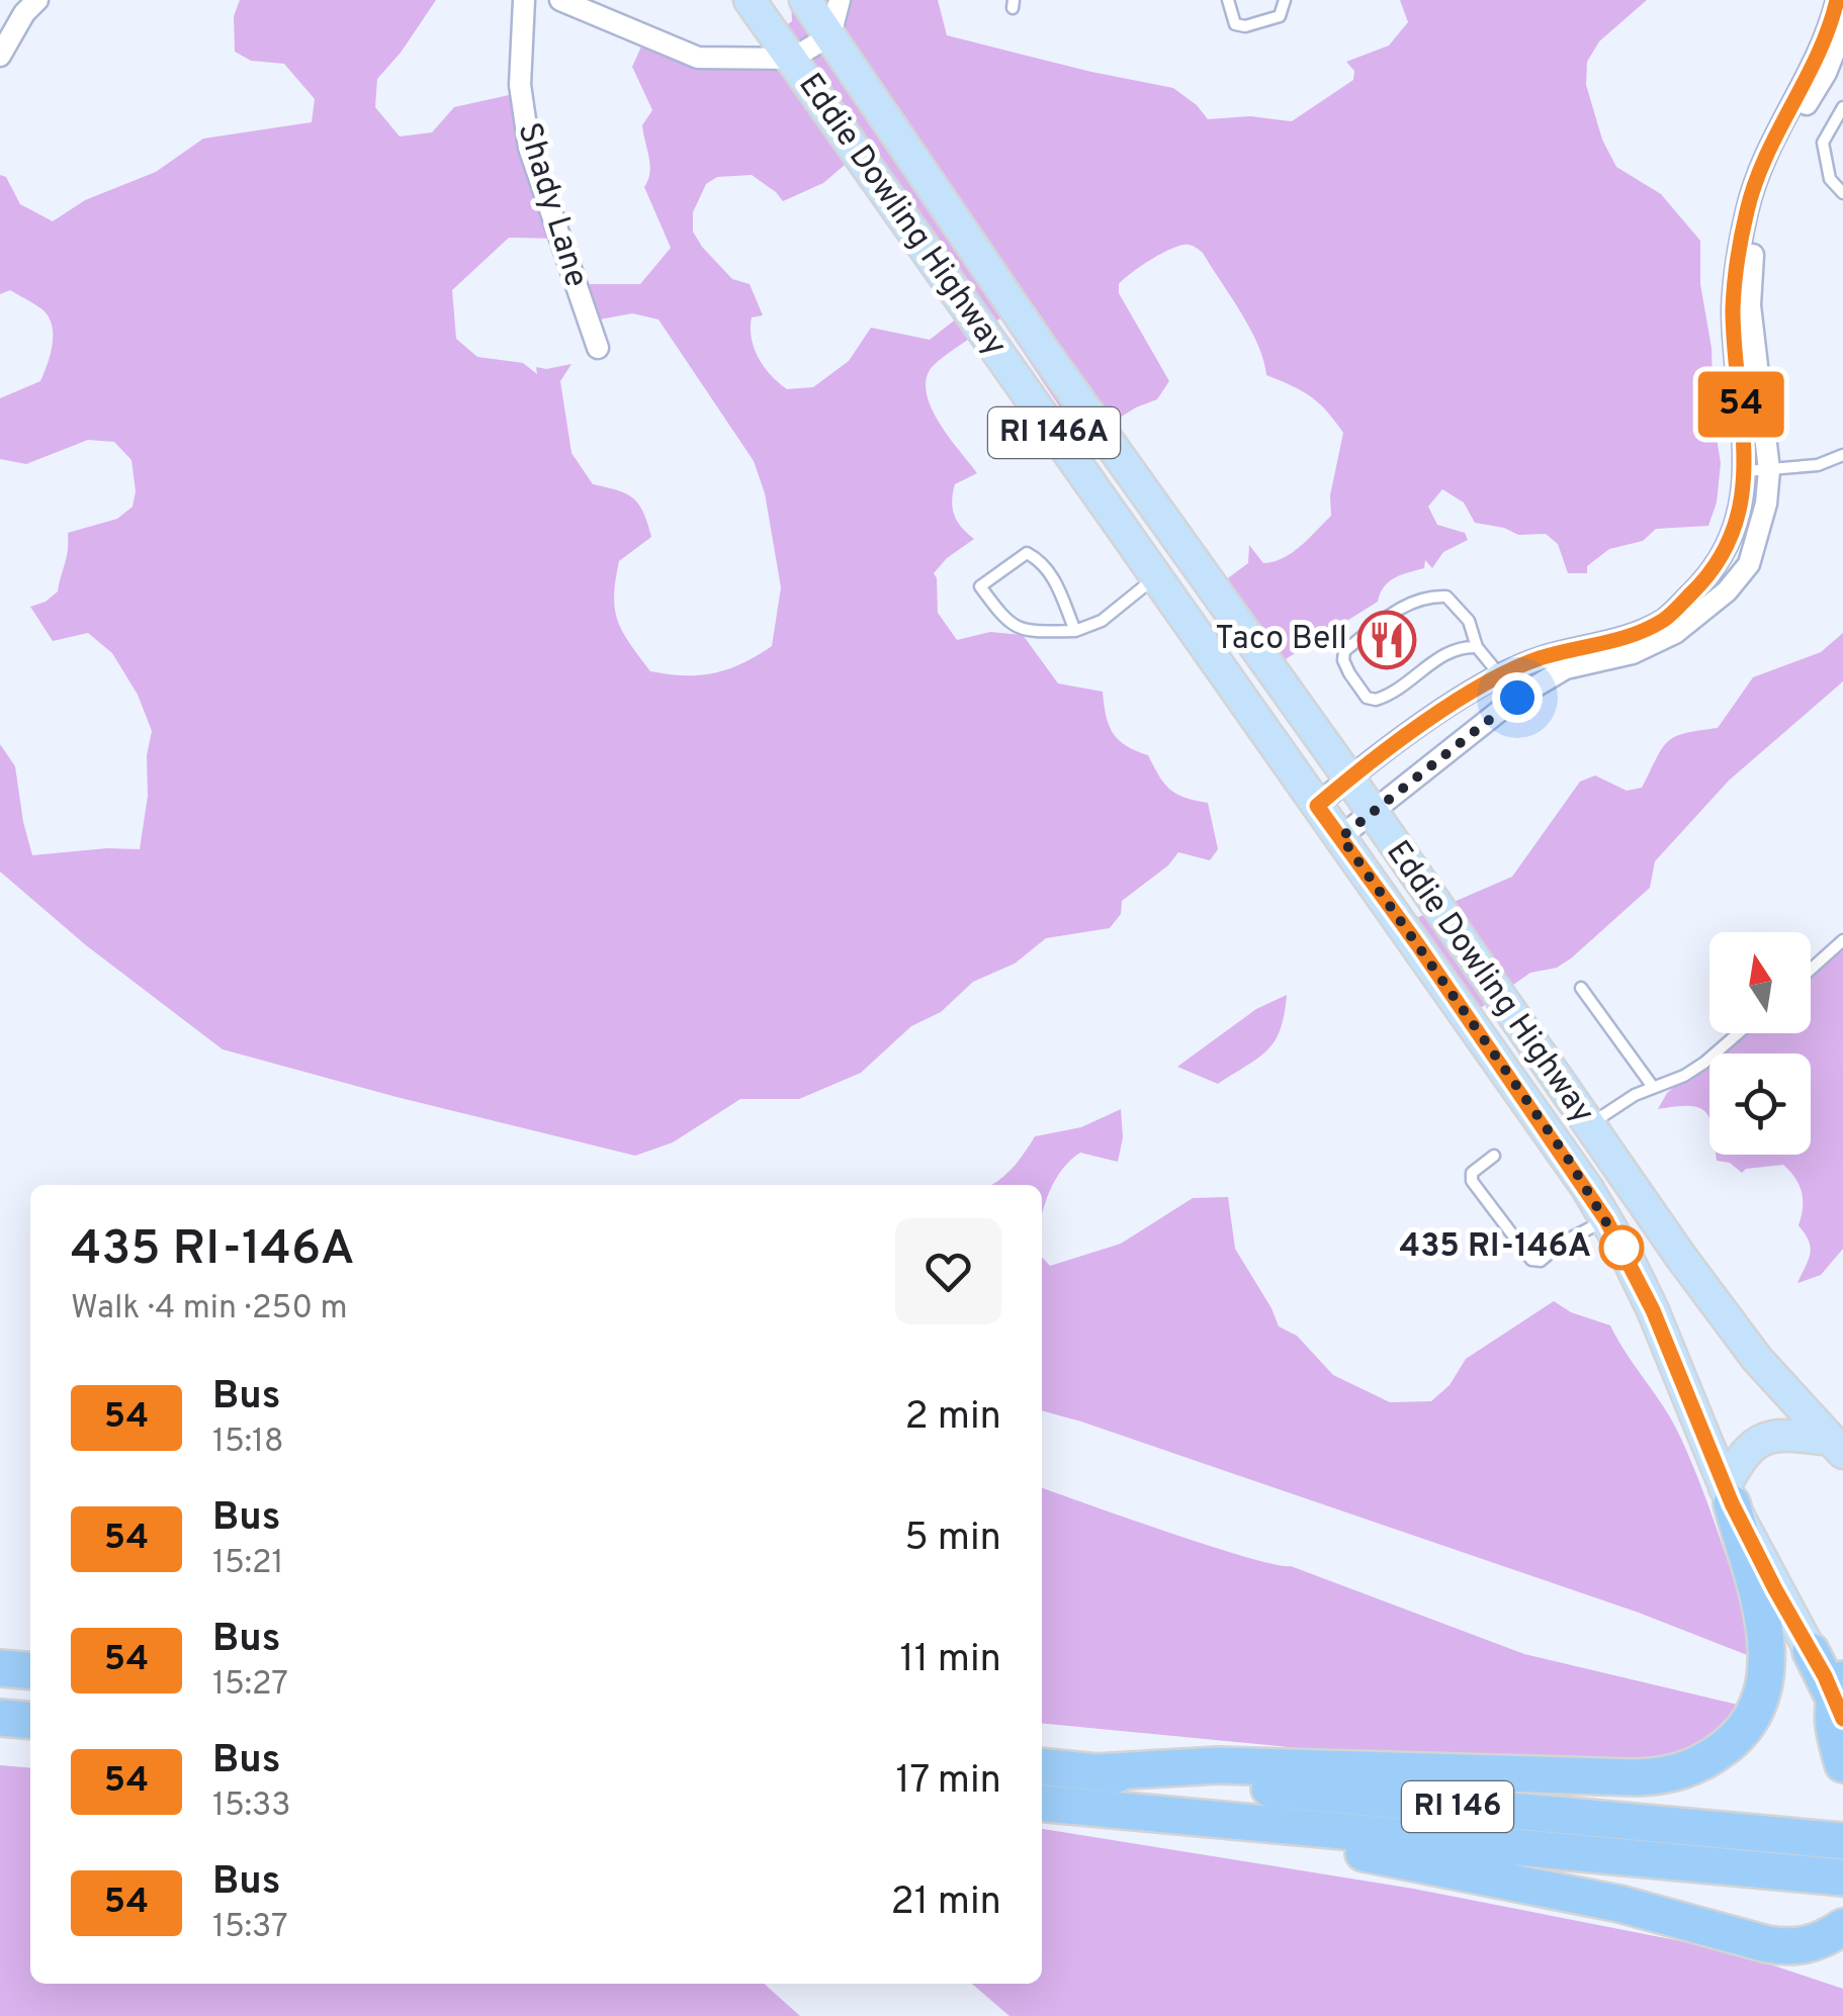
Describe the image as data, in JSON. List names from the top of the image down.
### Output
{
  "streets": {
    "highway": ["RI 146"],
    "main road": ["Eddie Dowling Highway", "RI 146A"],
    "street": ["Shady Lane"]
  },
  "crossings": [
    ["Eddie Dowling Highway", "RI 146A"]
  ],
  "places": {
    "restaurant": ["Taco Bell"],
    "other": ["435 RI-146A"]
  },
  "lines": ["bus line 54"],
  "north": "top",
  "page": {
    "on_map": "54",
    "heading": ["435 RI-146A", "Walk · 4 min · 250 m"],
    "list": [
      {
        "mark": "54",
        "name": "Bus",
        "note": "15:18",
        "value": "2 min"
      },
      {
        "mark": "54",
        "name": "Bus",
        "note": "15:21",
        "value": "5 min"
      },
      {
        "mark": "54",
        "name": "Bus",
        "note": "15:27",
        "value": "11 min"
      },
      {
        "mark": "54",
        "name": "Bus",
        "note": "15:33",
        "value": "17 min"
      },
      {
        "mark": "54",
        "name": "Bus",
        "note": "15:37",
        "value": "21 min"
      }
    ]
  }
}
